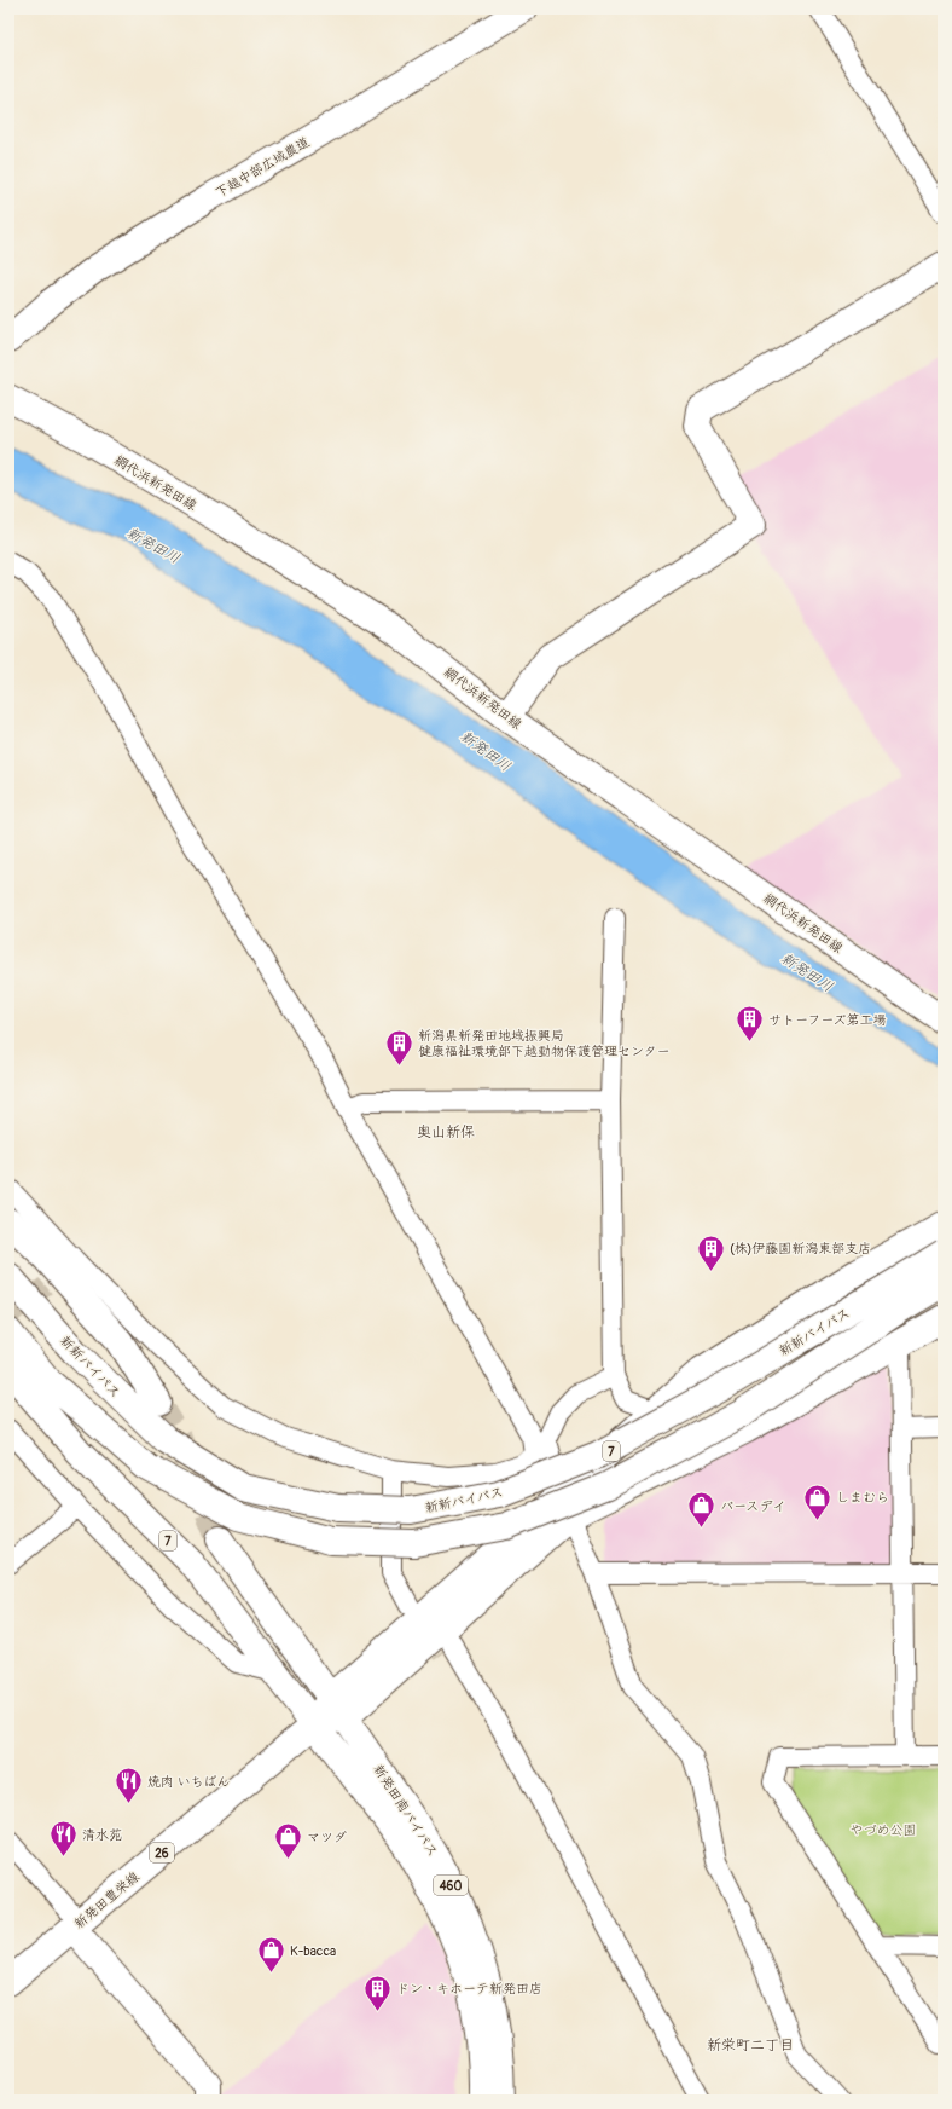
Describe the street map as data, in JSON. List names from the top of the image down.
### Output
{
  "streets": {
    "main road": [
      "下越中部広域農道",
      "網代浜新発田線",
      "新新バイパス",
      "7",
      "新発田南バイパス",
      "26",
      "460",
      "新発田豊栄線"
    ]
  },
  "crossings": [
    ["7", "新発田南バイパス"],
    ["7", "新発田豊栄線"],
    ["新発田南バイパス", "新発田豊栄線"]
  ],
  "districts": ["奥山新保", "新栄町二丁目"],
  "water": ["新発田川"],
  "parks": ["やづめ公園"],
  "places": {
    "building": [
      "サトーフーズ第工場",
      "新潟県新発田地域振興局 健康福祉環境部下越動物保護管理センター",
      "(株)伊藤園新潟東部支店",
      "ドン・キホーテ新発田店"
    ],
    "shop": [
      "しまむら",
      "バースデイ",
      "マツダ",
      "K-bacca"
    ],
    "restaurant": ["焼肉 いちばん", "清水苑"]
  }
}
